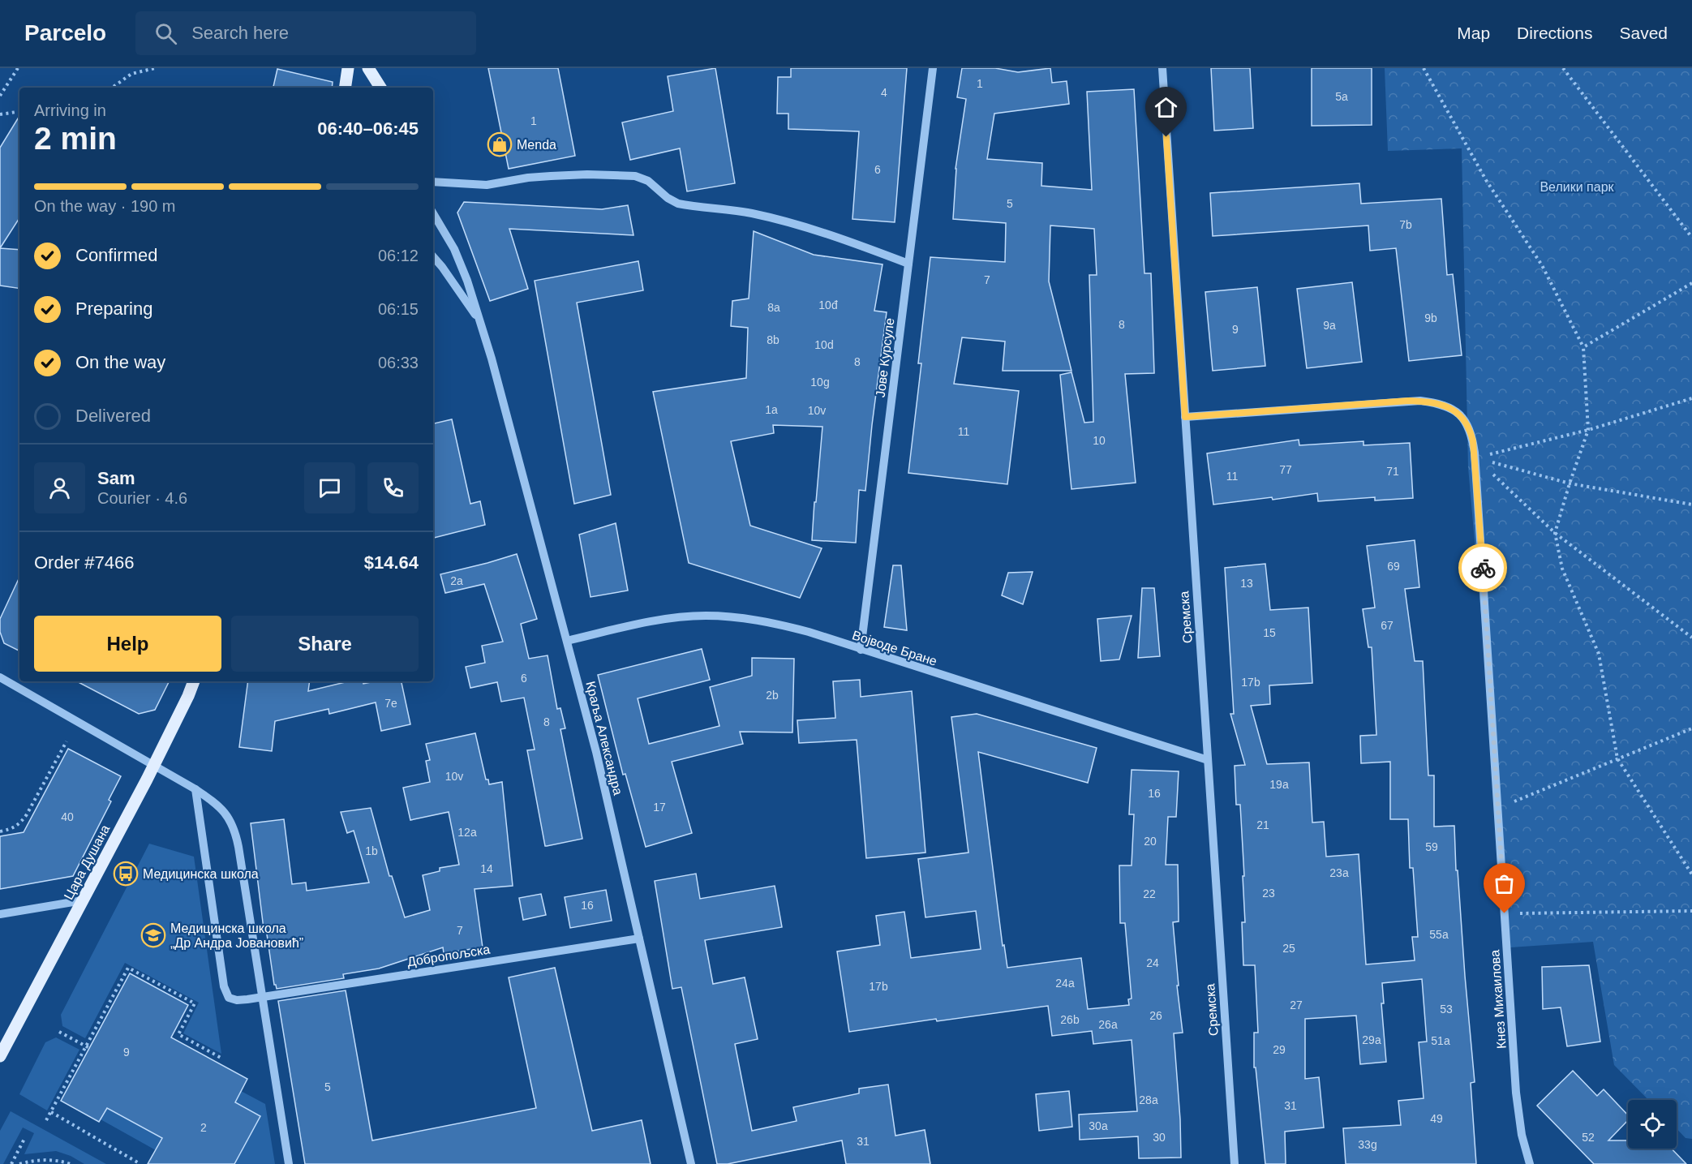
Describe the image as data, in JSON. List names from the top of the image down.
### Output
{
  "streets": {
    "main road": ["Цара Душана"],
    "street": [
      "Јове Курсуле",
      "Сремска",
      "Војводе Бране",
      "Краља Александра",
      "Добропољска",
      "Кнез Михаилова"
    ]
  },
  "crossings": [
    ["Јове Курсуле", "Војводе Бране"],
    ["Сремска", "Војводе Бране"],
    ["Сремска", "Кнез Михаилова"],
    ["Војводе Бране", "Краља Александра"],
    ["Краља Александра", "Добропољска"]
  ],
  "parks": ["Велики парк"],
  "places": {
    "shop": ["Menda"],
    "bus stop": ["Медицинска школа"],
    "school or university": ["Медицинска школа „Др Андра Јовановић”"]
  },
  "house_numbers": [
    "1",
    "4",
    "5a",
    "1",
    "6",
    "5",
    "7b",
    "7",
    "10đ",
    "8a",
    "9b",
    "8",
    "9a",
    "9",
    "8b",
    "10d",
    "8",
    "10g",
    "1a",
    "10v",
    "11",
    "10",
    "77",
    "71",
    "11",
    "69",
    "2a",
    "13",
    "67",
    "15",
    "6",
    "17b",
    "2b",
    "7e",
    "8",
    "10v",
    "19a",
    "16",
    "17",
    "40",
    "21",
    "12a",
    "20",
    "59",
    "1b",
    "14",
    "23a",
    "23",
    "22",
    "16",
    "7",
    "55a",
    "25",
    "24",
    "24a",
    "17b",
    "27",
    "53",
    "26",
    "26b",
    "26a",
    "29a",
    "51a",
    "29",
    "9",
    "5",
    "28a",
    "31",
    "49",
    "30a",
    "2",
    "30",
    "52",
    "31",
    "33g"
  ],
  "page": {
    "header": "Parcelo",
    "search": "Search here",
    "nav": ["Map", "Directions", "Saved"],
    "heading": ["2 min", "Arriving in", "06:40–06:45"],
    "panel": [
      "Sam",
      "Courier · 4.6",
      "Order #7466",
      "$14.64"
    ],
    "bar": "On the way · 190 m",
    "list": [
      ["Confirmed", "06:12"],
      ["Preparing", "06:15"],
      ["On the way", "06:33"],
      "Delivered"
    ],
    "buttons": ["Help", "Share"]
  }
}
